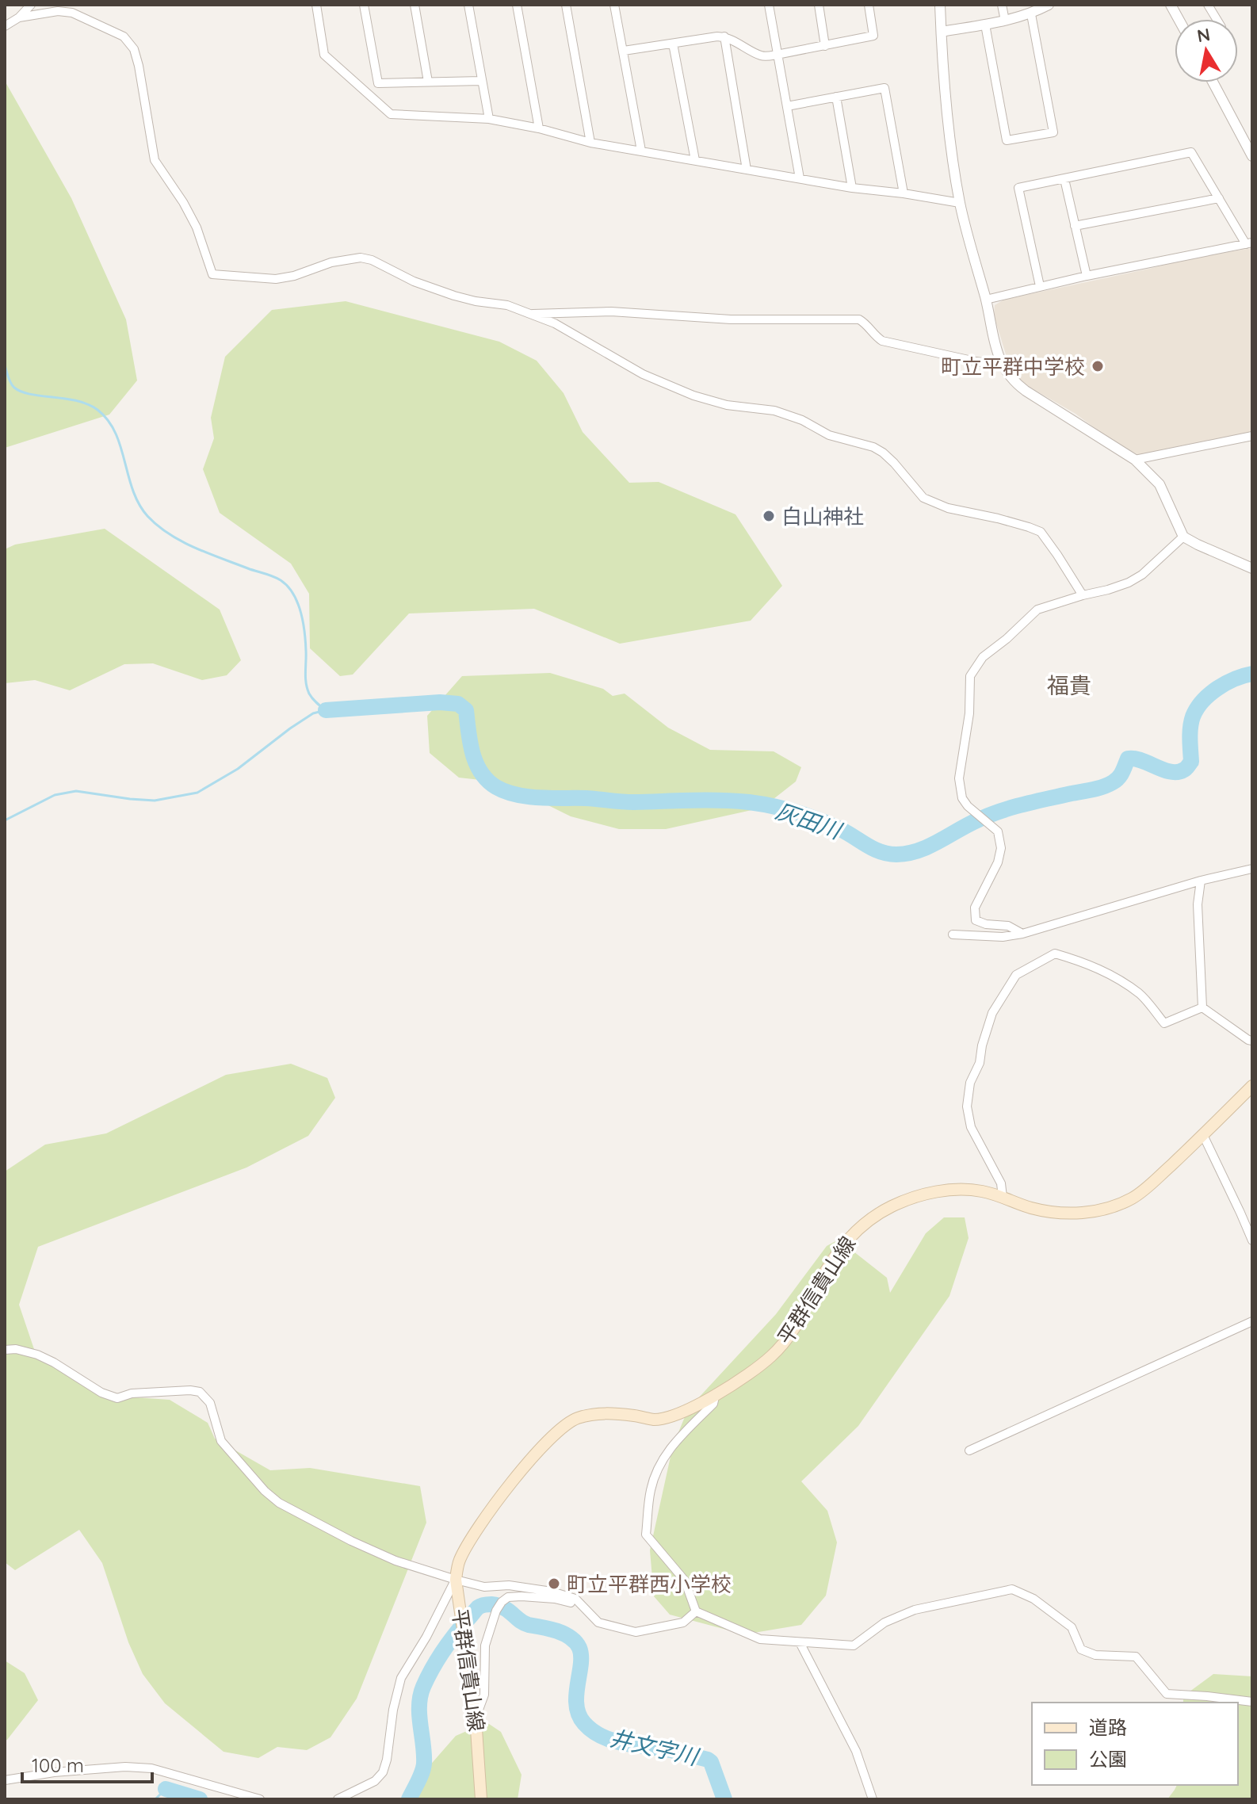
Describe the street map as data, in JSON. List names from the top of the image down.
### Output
{
  "streets": {
    "main road": ["平群信貴山線"]
  },
  "districts": ["福貴"],
  "water": ["灰田川", "井文字川"],
  "places": ["町立平群中学校", "白山神社", "町立平群西小学校"],
  "legend": ["道路", "公園"],
  "scale_bar": "100 m",
  "north": "top"
}
